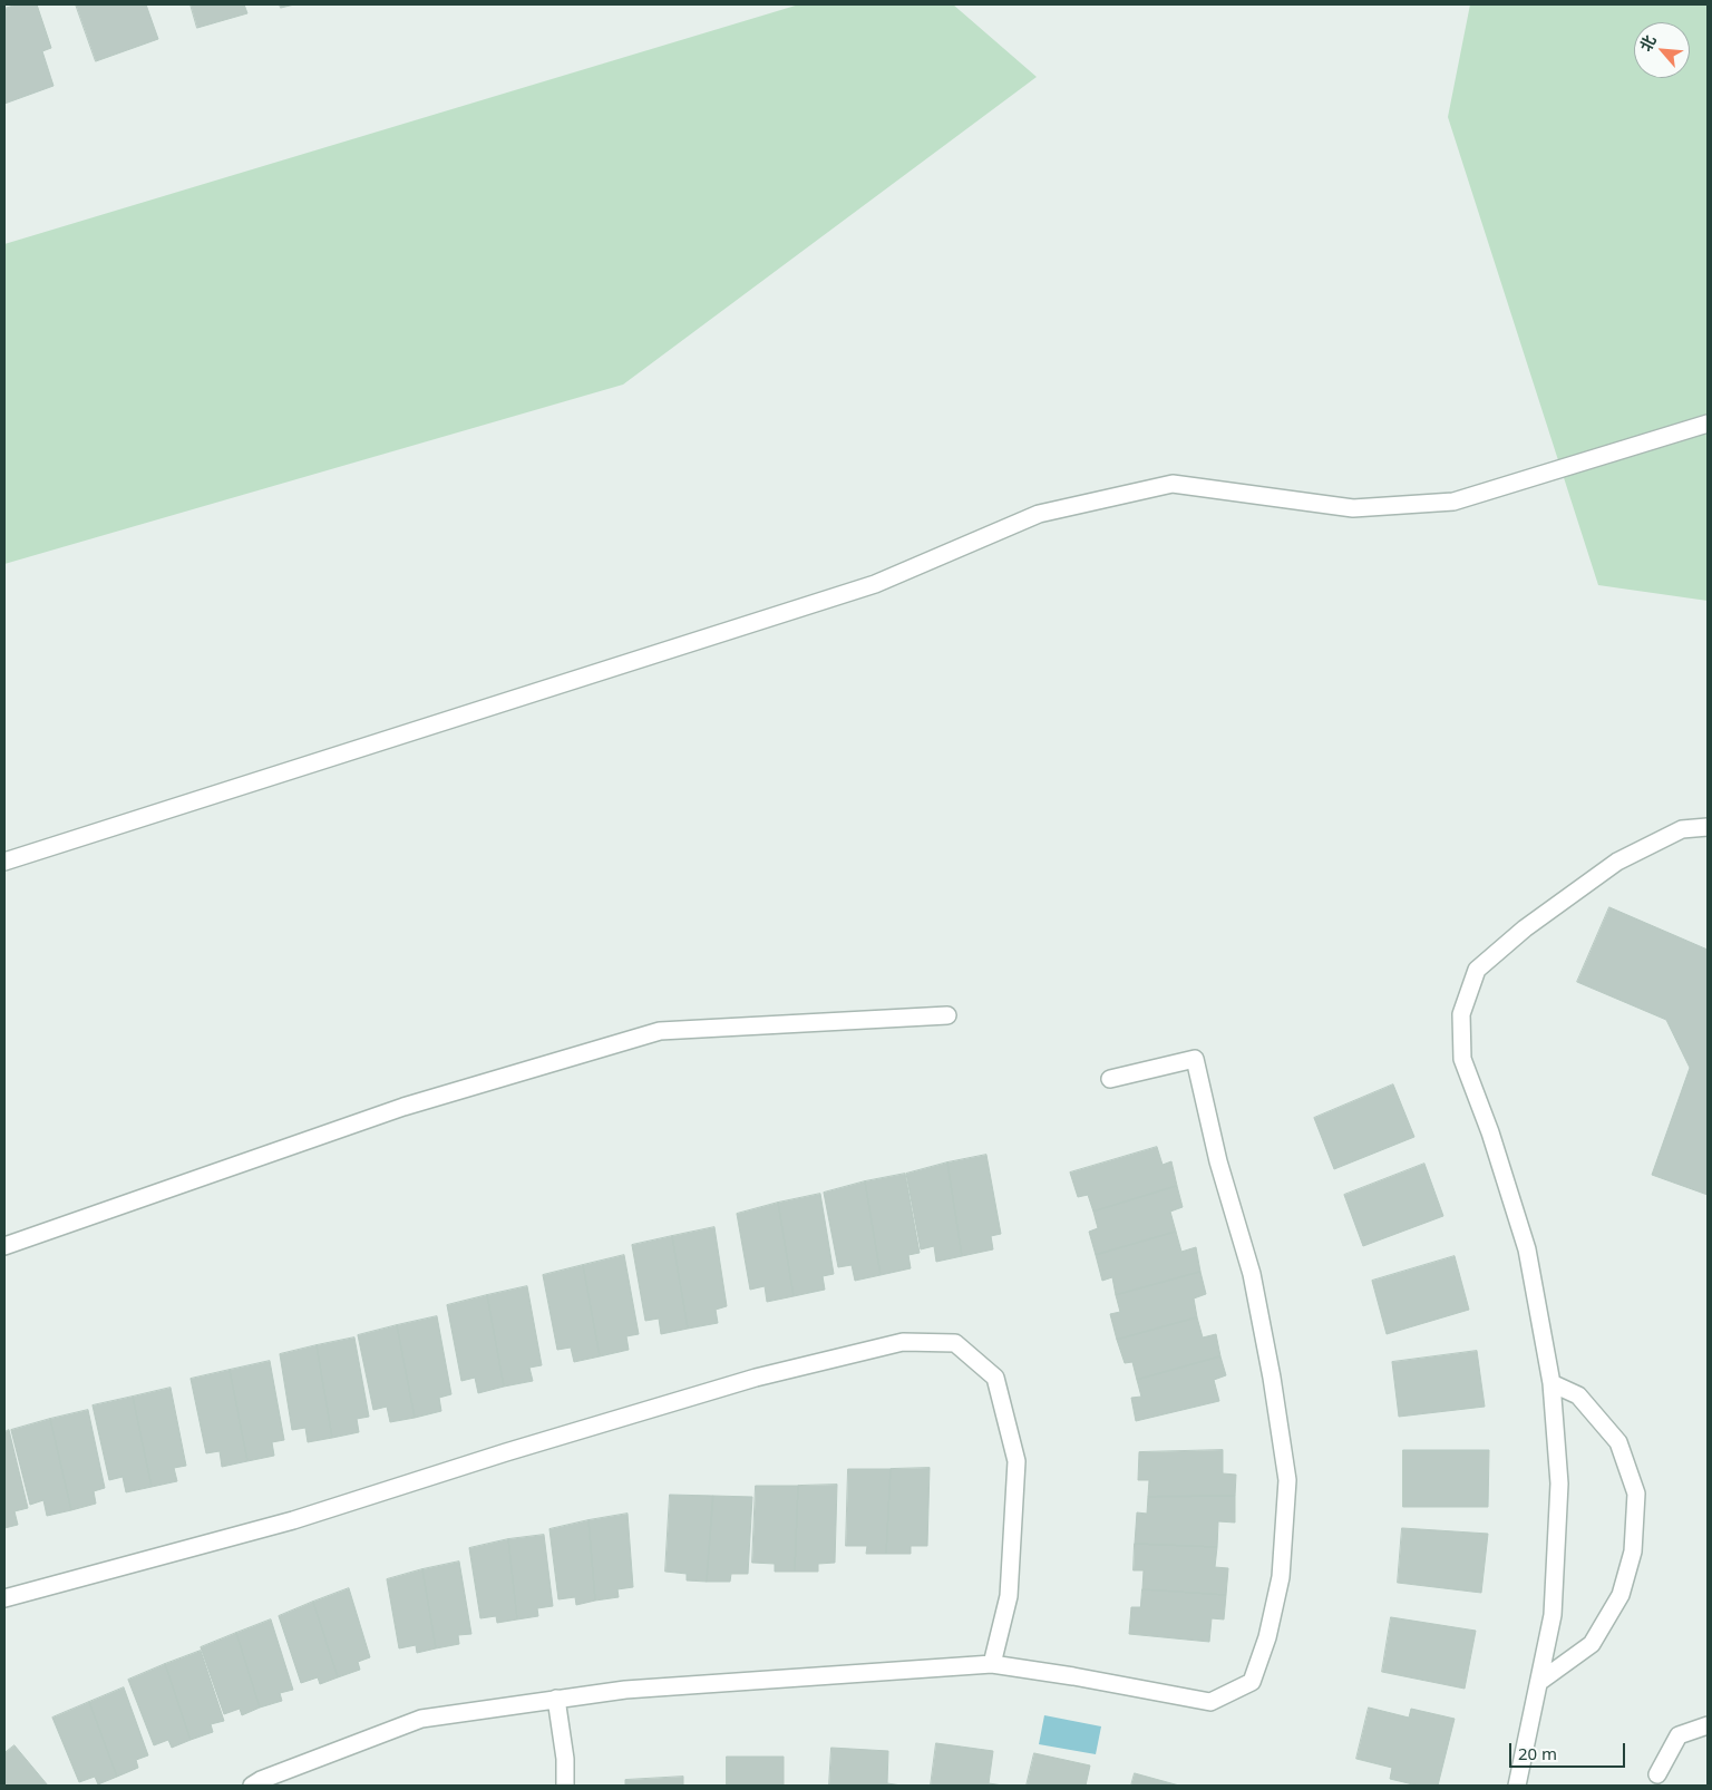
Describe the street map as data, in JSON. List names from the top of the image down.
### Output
{
  "scale_bar": "20 m",
  "north": "top left"
}
